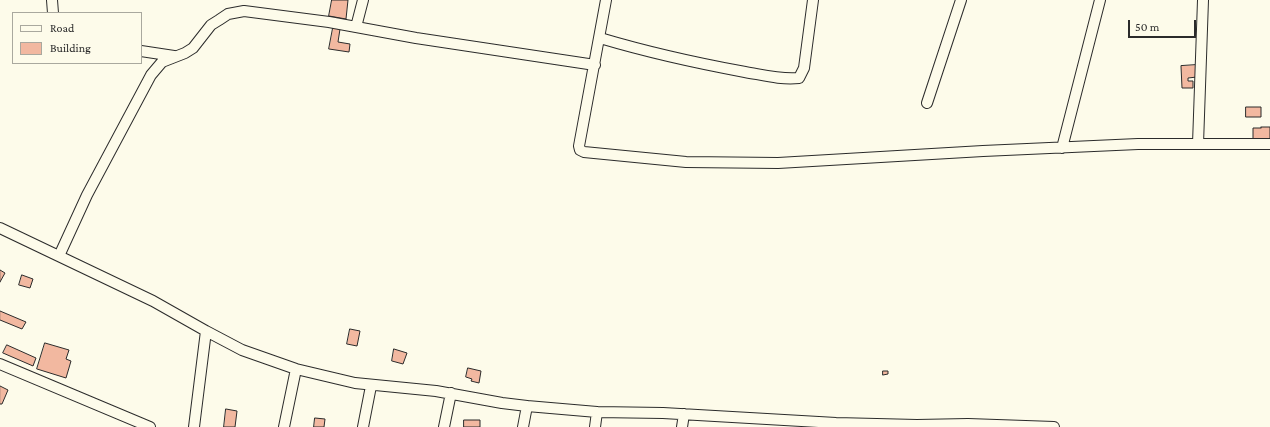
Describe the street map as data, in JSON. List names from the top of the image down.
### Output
{
  "legend": ["Road", "Building"],
  "scale_bar": "50 m"
}
